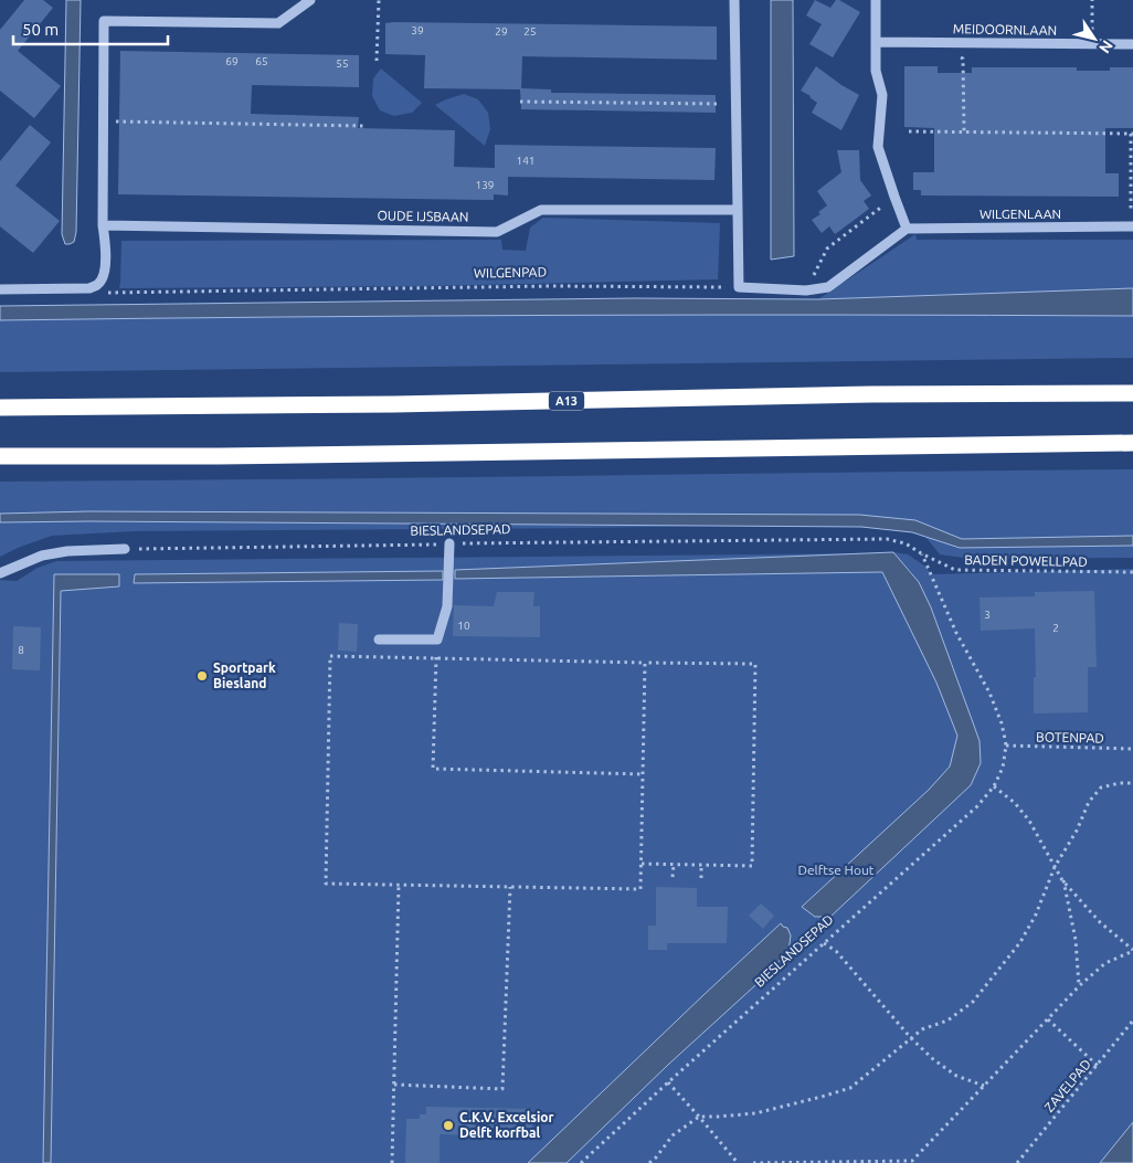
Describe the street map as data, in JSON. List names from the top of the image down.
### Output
{
  "streets": {
    "highway": ["A13"],
    "street": ["MEIDOORNLAAN", "WILGENLAAN", "OUDE IJSBAAN"],
    "path": [
      "WILGENPAD",
      "BIESLANDSEPAD",
      "BADEN POWELLPAD",
      "BOTENPAD",
      "ZAVELPAD"
    ]
  },
  "crossings": [
    ["BIESLANDSEPAD", "BADEN POWELLPAD"],
    ["BIESLANDSEPAD", "BOTENPAD"]
  ],
  "parks": ["Delftse Hout"],
  "places": ["Sportpark Biesland", "C.K.V. Excelsior Delft korfbal"],
  "house_numbers": [
    "39",
    "29",
    "25",
    "69",
    "65",
    "55",
    "141",
    "139",
    "3",
    "10",
    "2",
    "8"
  ],
  "scale_bar": "50 m",
  "north": "bottom right"
}
